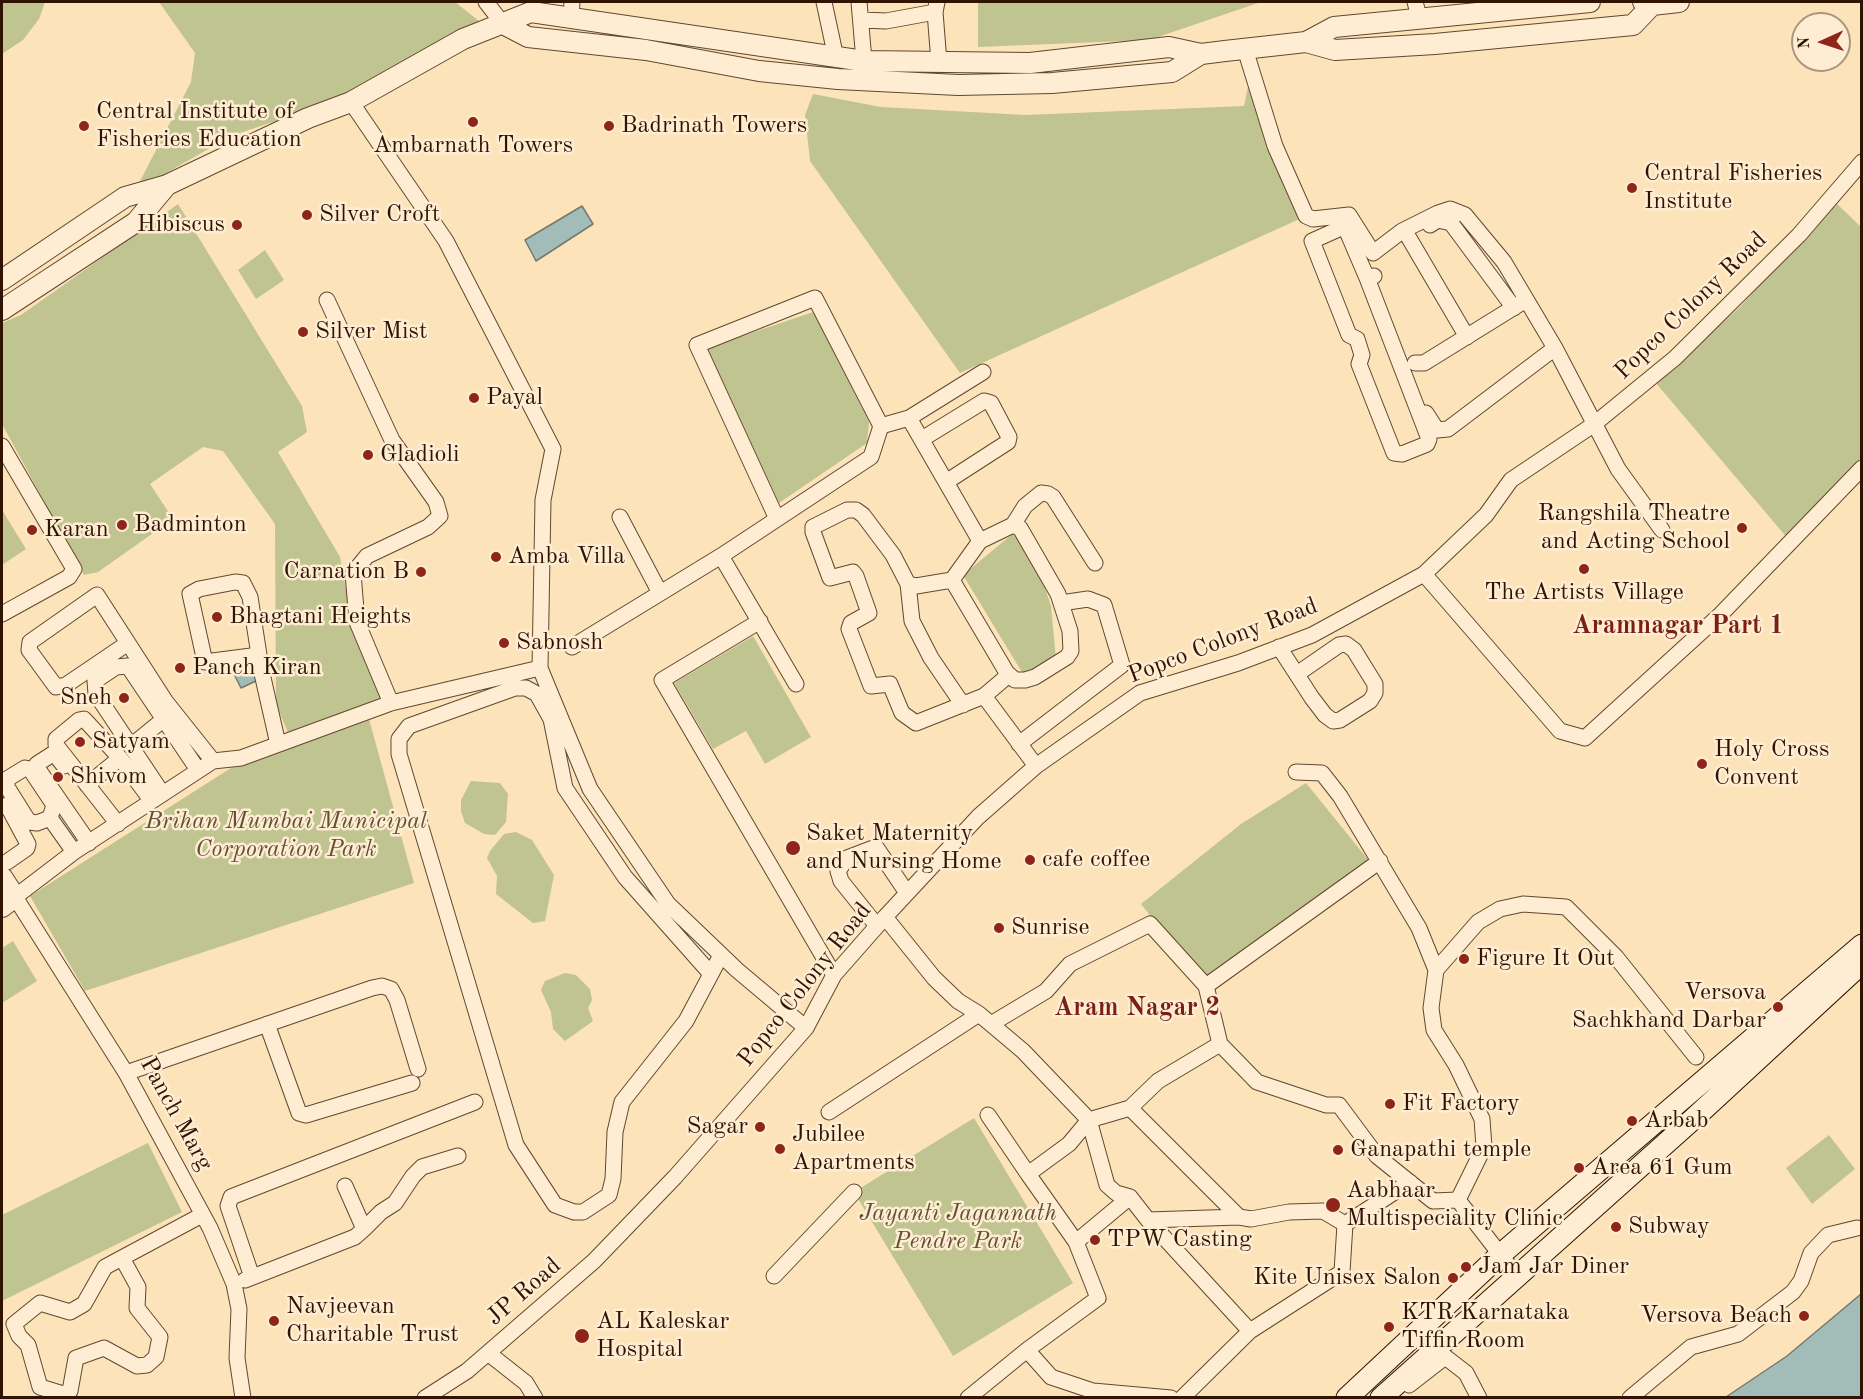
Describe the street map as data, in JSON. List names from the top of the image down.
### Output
{
  "streets": {
    "street": ["Popco Colony Road", "Panch Marg", "JP Road"]
  },
  "crossings": [
    ["Popco Colony Road", "JP Road"]
  ],
  "districts": ["Aramnagar Part 1", "Aram Nagar 2"],
  "parks": ["Brihan Mumbai Municipal Corporation Park", "Jayanti Jagannath Pendre Park"],
  "places": [
    "Ambarnath Towers",
    "Central Institute of Fisheries Education",
    "Badrinath Towers",
    "Central Fisheries Institute",
    "Silver Croft",
    "Hibiscus",
    "Silver Mist",
    "Payal",
    "Gladioli",
    "Badminton",
    "Rangshila Theatre and Acting School",
    "Karan",
    "Amba Villa",
    "The Artists Village",
    "Carnation B",
    "Bhagtani Heights",
    "Sabnosh",
    "Panch Kiran",
    "Sneh",
    "Satyam",
    "Holy Cross Convent",
    "Shivom",
    "Saket Maternity and Nursing Home",
    "cafe coffee",
    "Sunrise",
    "Figure It Out",
    "Versova Sachkhand Darbar",
    "Fit Factory",
    "Arbab",
    "Sagar",
    "Jubilee Apartments",
    "Ganapathi temple",
    "Area 61 Gum",
    "Aabhaar Multispeciality Clinic",
    "Subway",
    "TPW Casting",
    "Jam Jar Diner",
    "Kite Unisex Salon",
    "Versova Beach",
    "Navjeevan Charitable Trust",
    "KTR Karnataka Tiffin Room",
    "AL Kaleskar Hospital"
  ],
  "north": "left"
}
